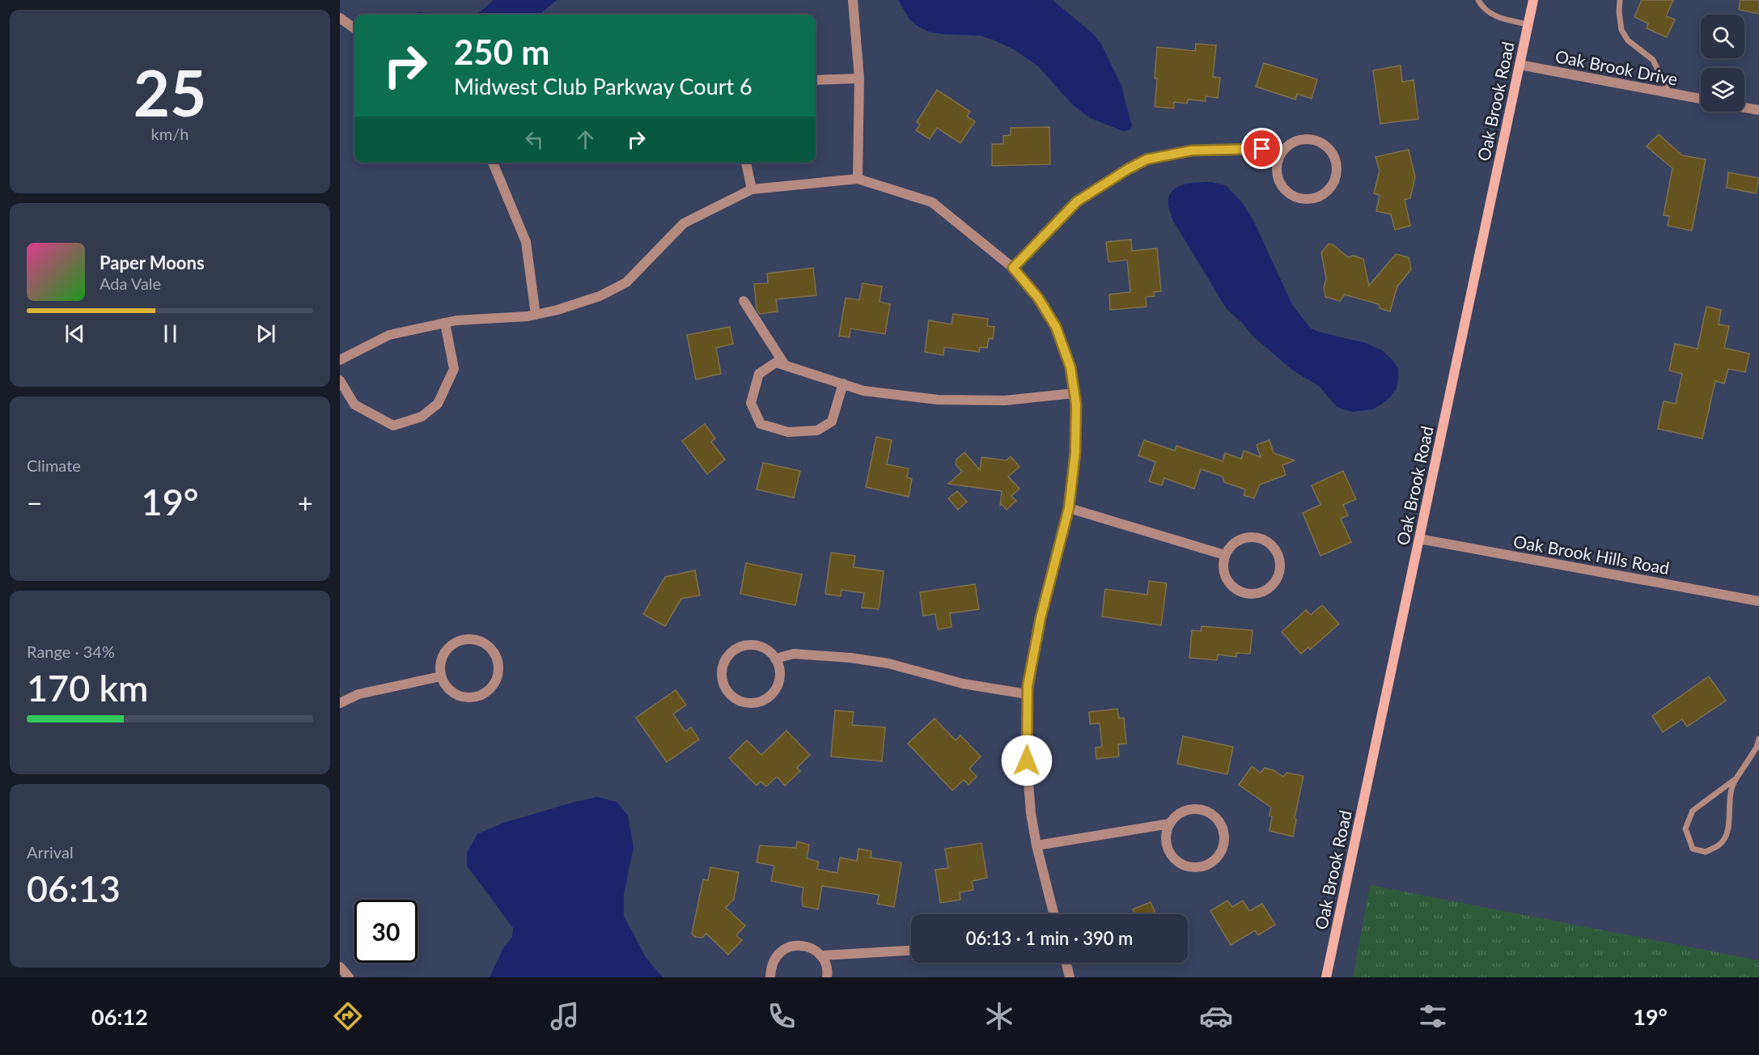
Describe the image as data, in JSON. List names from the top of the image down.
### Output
{
  "streets": {
    "main road": ["Oak Brook Road"],
    "street": ["Oak Brook Drive", "Oak Brook Hills Road"]
  },
  "crossings": [
    ["Oak Brook Drive", "Oak Brook Road"],
    ["Oak Brook Road", "Oak Brook Hills Road"]
  ],
  "page": {
    "tile": [
      ["25", "km/h"],
      "Climate",
      ["Range · 34%", "170 km"],
      ["Arrival", "06:13"]
    ],
    "turn": ["250 m", "Midwest Club Parkway Court 6"],
    "song": ["Paper Moons", "Ada Vale"],
    "heat": ["−", "19°", "+"],
    "limit": "30",
    "trip": "06:13 · 1 min · 390 m",
    "tabs": ["06:12", "19°"]
  }
}
